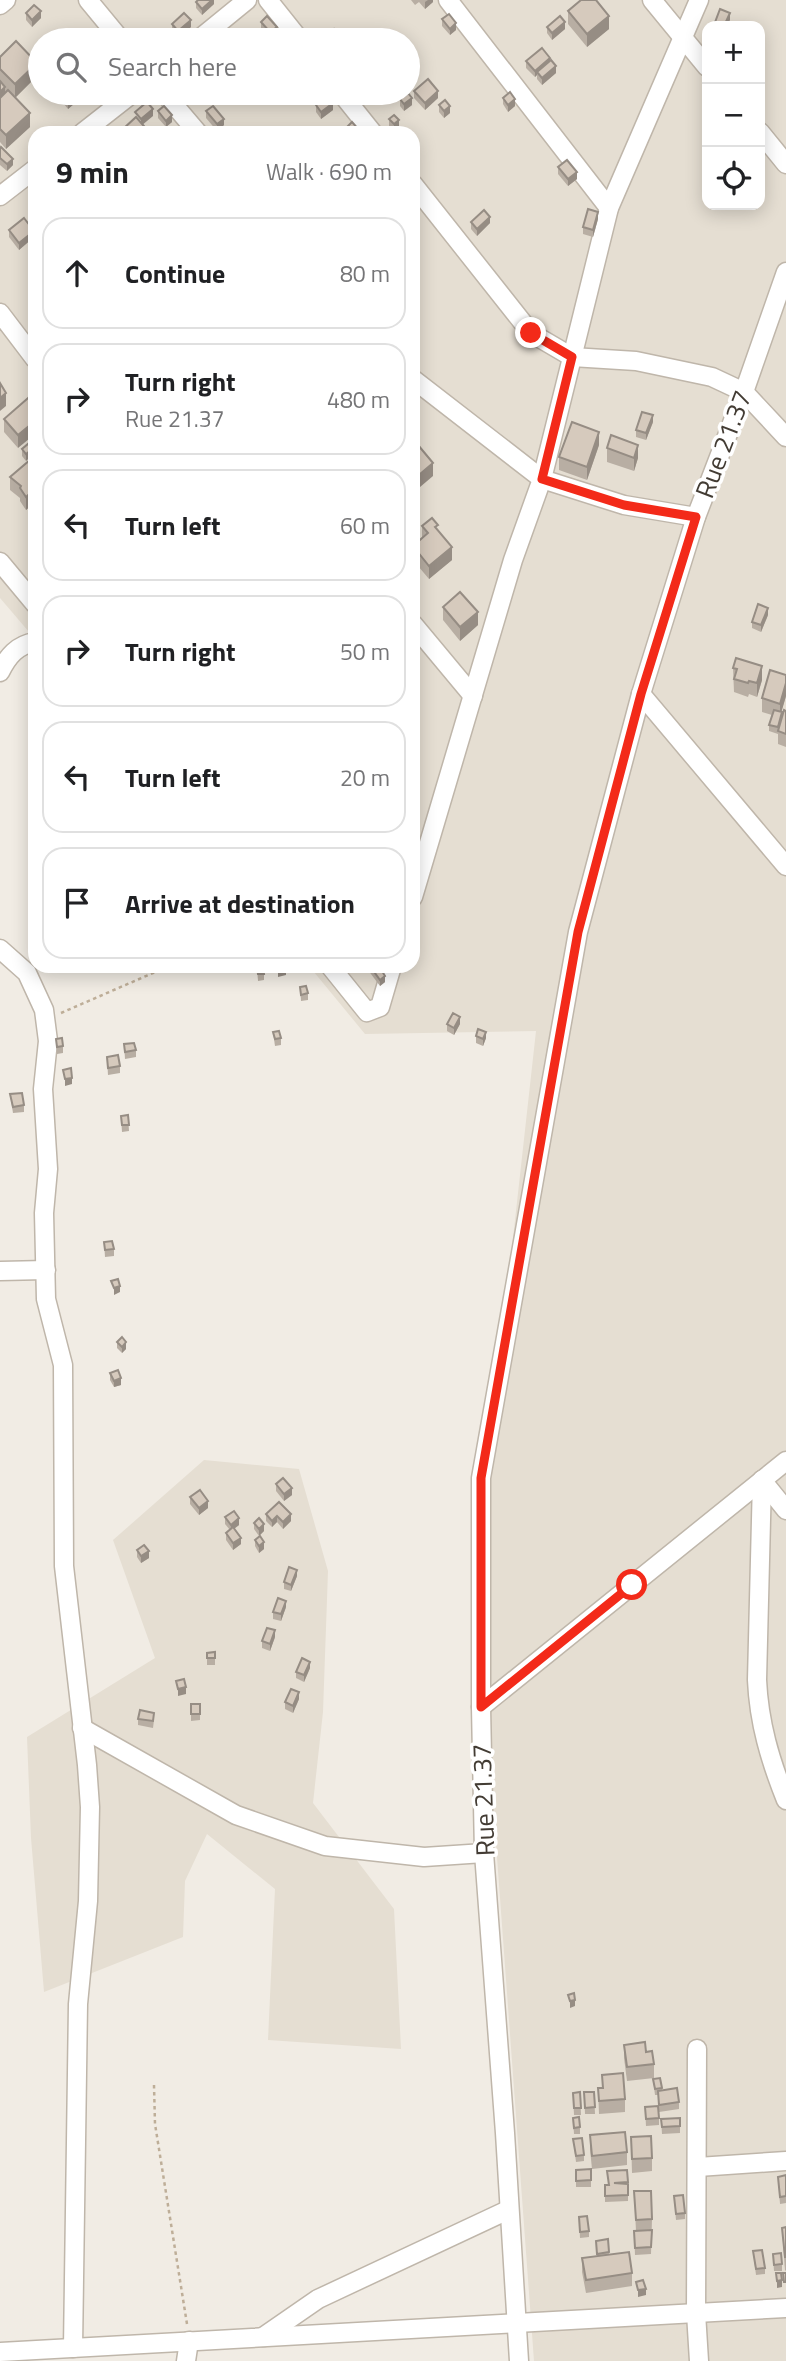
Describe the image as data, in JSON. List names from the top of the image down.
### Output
{
  "streets": {
    "street": ["Rue 21.37"]
  },
  "page": {
    "map_buttons": ["+", "−"],
    "search": "Search here",
    "heading": ["9 min", "Walk · 690 m"],
    "list": [
      ["Continue", "80 m"],
      ["Turn right", "Rue 21.37", "480 m"],
      ["Turn left", "60 m"],
      ["Turn right", "50 m"],
      ["Turn left", "20 m"],
      "Arrive at destination"
    ]
  }
}
